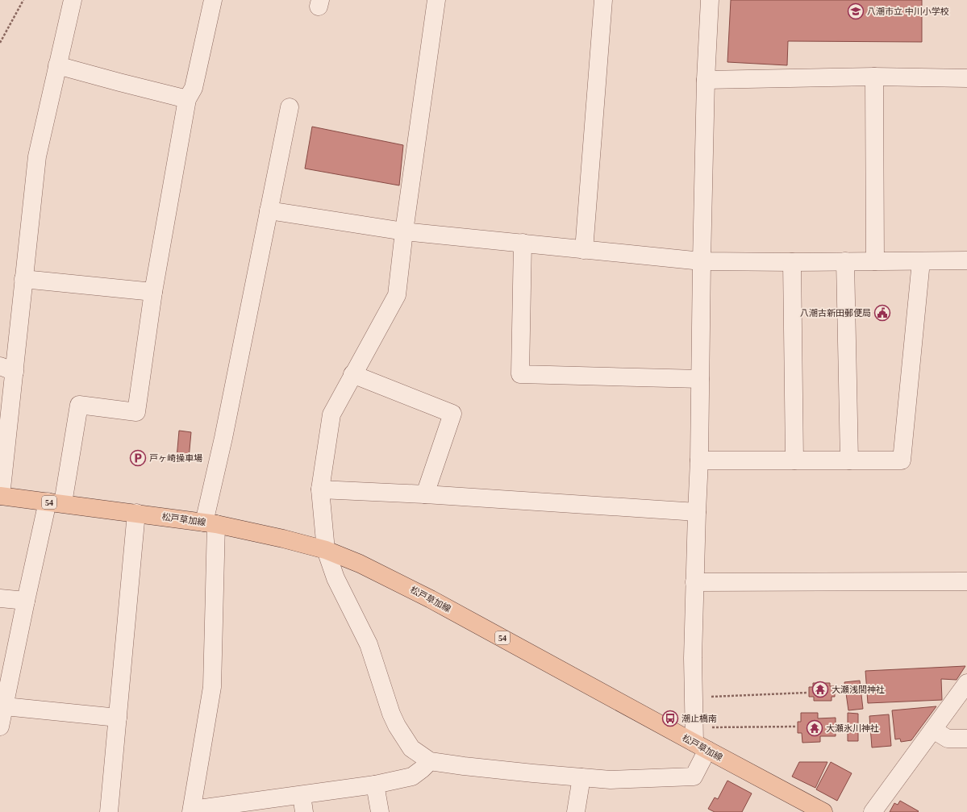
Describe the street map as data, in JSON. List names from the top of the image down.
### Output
{
  "streets": {
    "main road": ["54", "松戸草加線"]
  },
  "places": {
    "school or university": ["八潮市立 中川小学校"],
    "public building": ["八潮古新田郵便局"],
    "parking": ["戸ヶ崎操車場"],
    "temple": ["大瀬浅間神社", "大瀬氷川神社"],
    "bus stop": ["潮止橋南"]
  }
}
